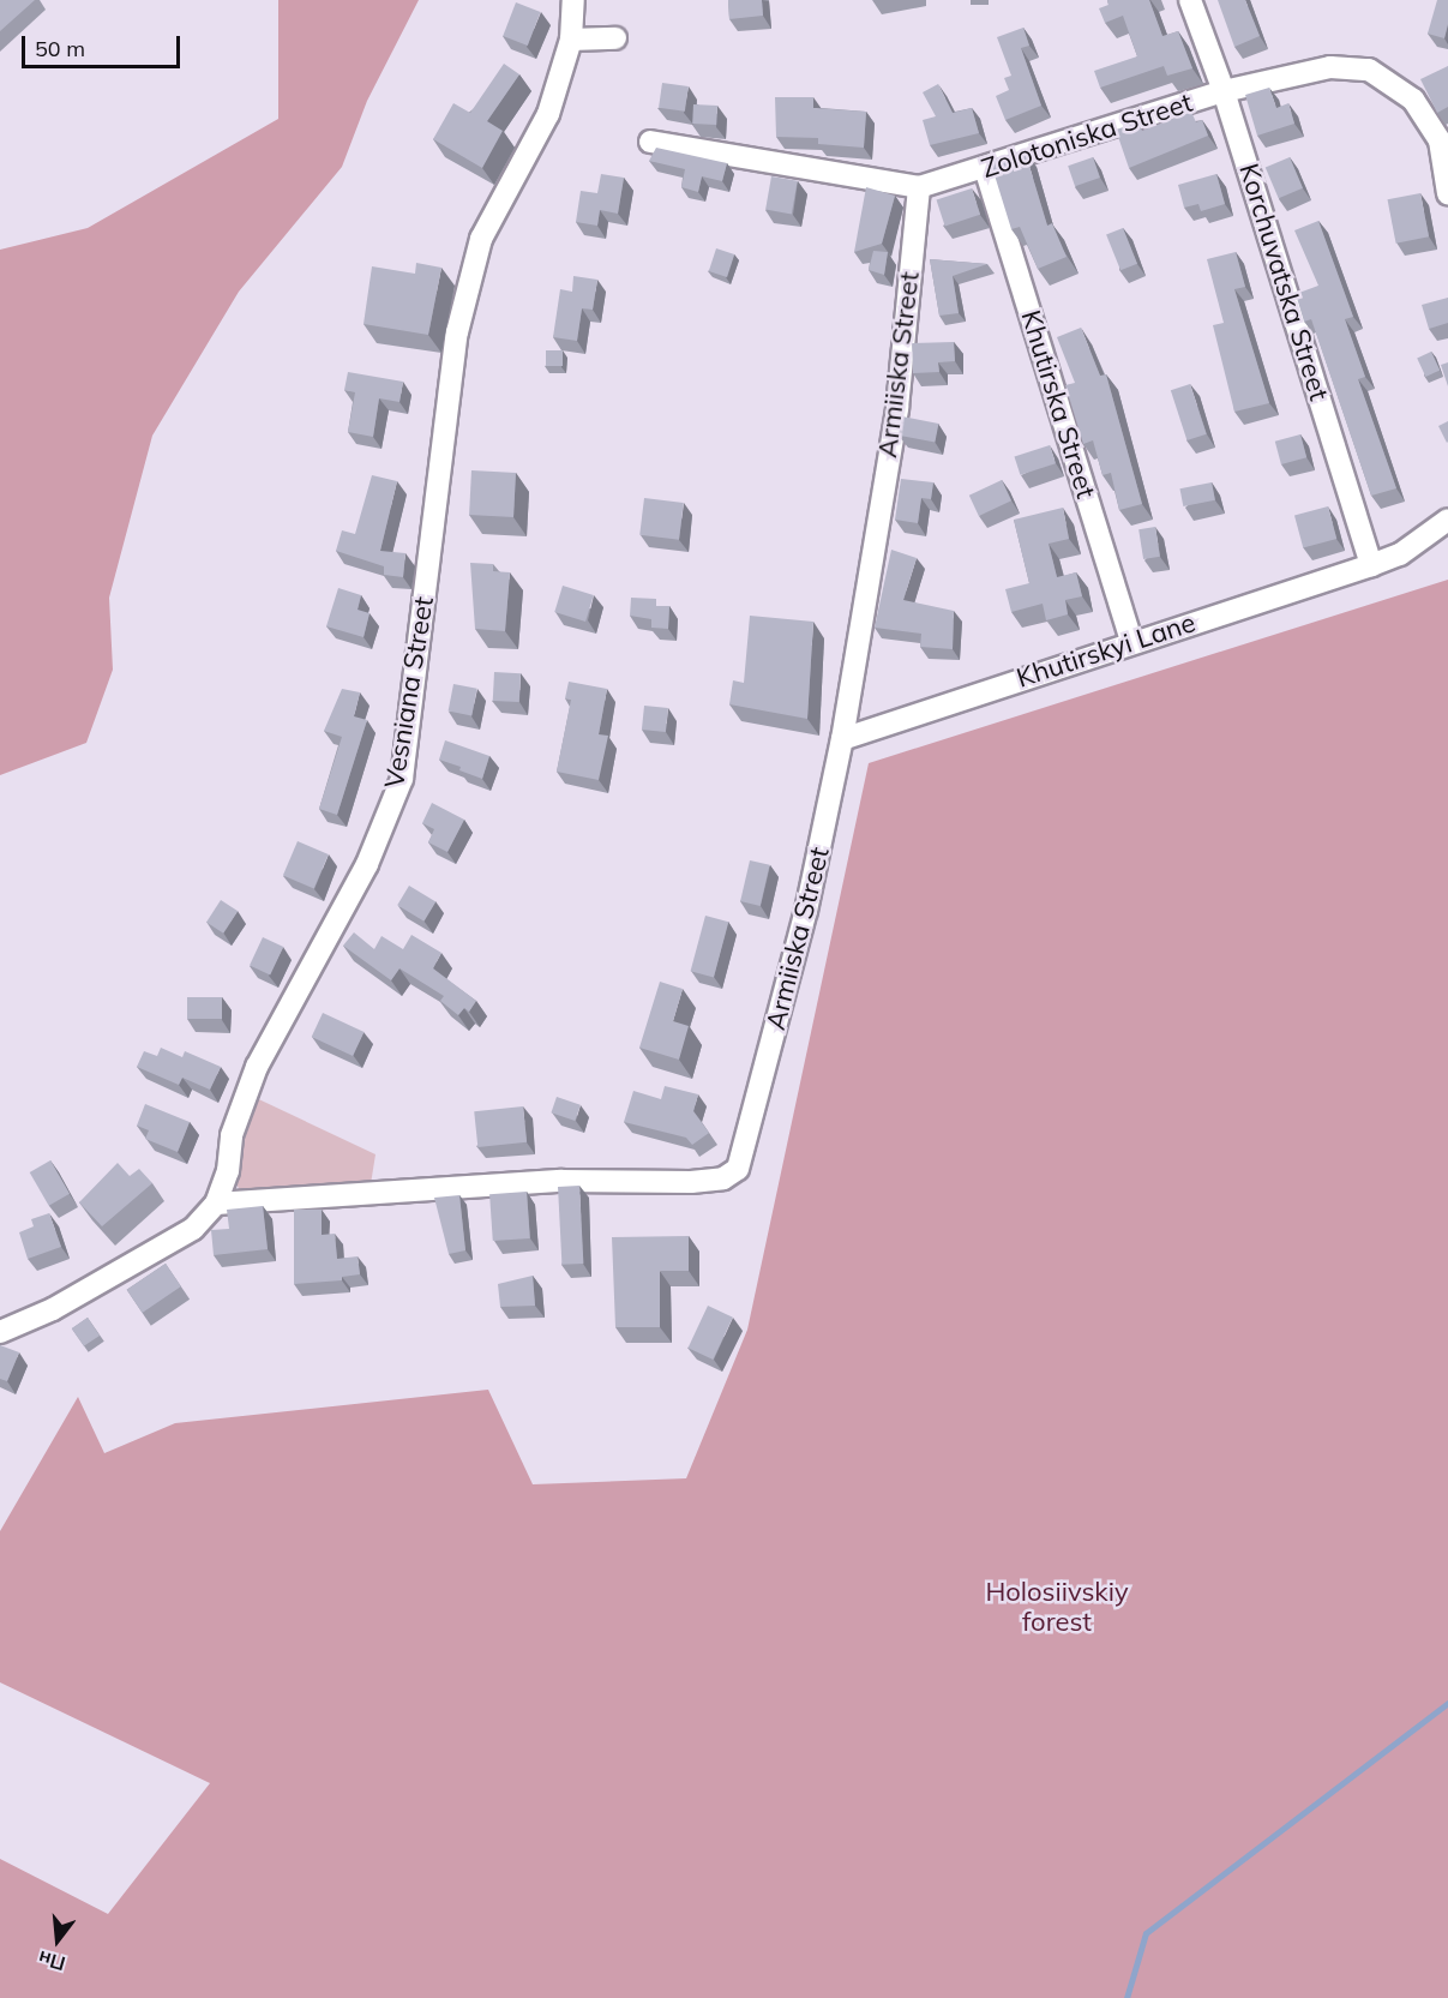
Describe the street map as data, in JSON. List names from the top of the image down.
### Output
{
  "streets": {
    "street": [
      "Zolotoniska Street",
      "Korchuvatska Street",
      "Armiiska Street",
      "Khutirska Street",
      "Khutirskyi Lane",
      "Vesniana Street"
    ]
  },
  "crossings": [
    ["Zolotoniska Street", "Korchuvatska Street"],
    ["Zolotoniska Street", "Armiiska Street"],
    ["Zolotoniska Street", "Khutirska Street"],
    ["Korchuvatska Street", "Khutirskyi Lane"],
    ["Armiiska Street", "Khutirskyi Lane"],
    ["Armiiska Street", "Vesniana Street"],
    ["Khutirska Street", "Khutirskyi Lane"]
  ],
  "parks": ["Holosiivskiy forest"],
  "scale_bar": "50 m",
  "north": "bottom"
}
